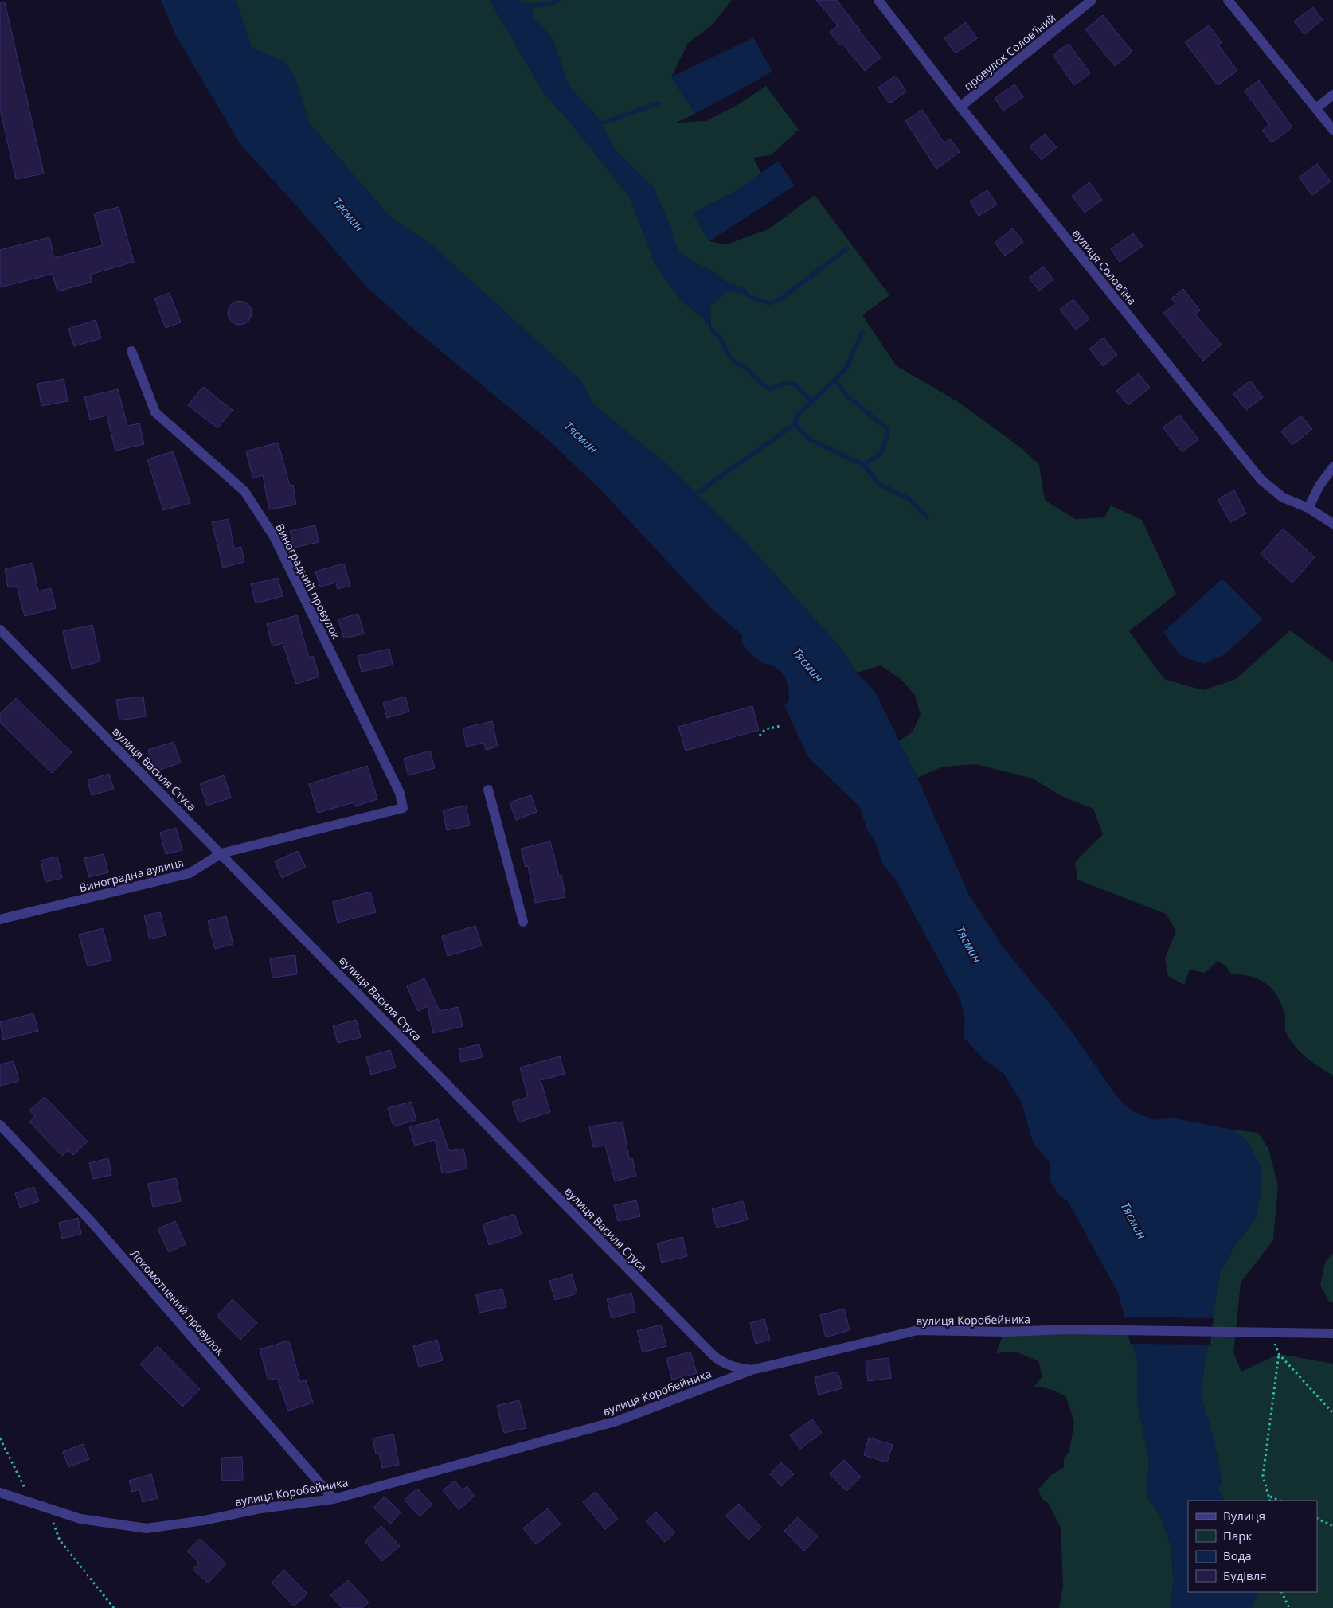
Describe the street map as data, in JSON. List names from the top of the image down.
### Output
{
  "streets": {
    "street": [
      "провулок Солов'їний",
      "вулиця Солов'їна",
      "Виноградний провулок",
      "вулиця Василя Стуса",
      "Виноградна вулиця",
      "Локомотивний провулок",
      "вулиця Коробейника"
    ]
  },
  "crossings": [
    ["провулок Солов'їний", "вулиця Солов'їна"],
    ["Виноградний провулок", "Виноградна вулиця"],
    ["вулиця Василя Стуса", "Виноградна вулиця"],
    ["вулиця Василя Стуса", "вулиця Коробейника"],
    ["Локомотивний провулок", "вулиця Коробейника"]
  ],
  "water": ["Тясмин"],
  "legend": [
    "Вулиця",
    "Парк",
    "Вода",
    "Будівля"
  ]
}
